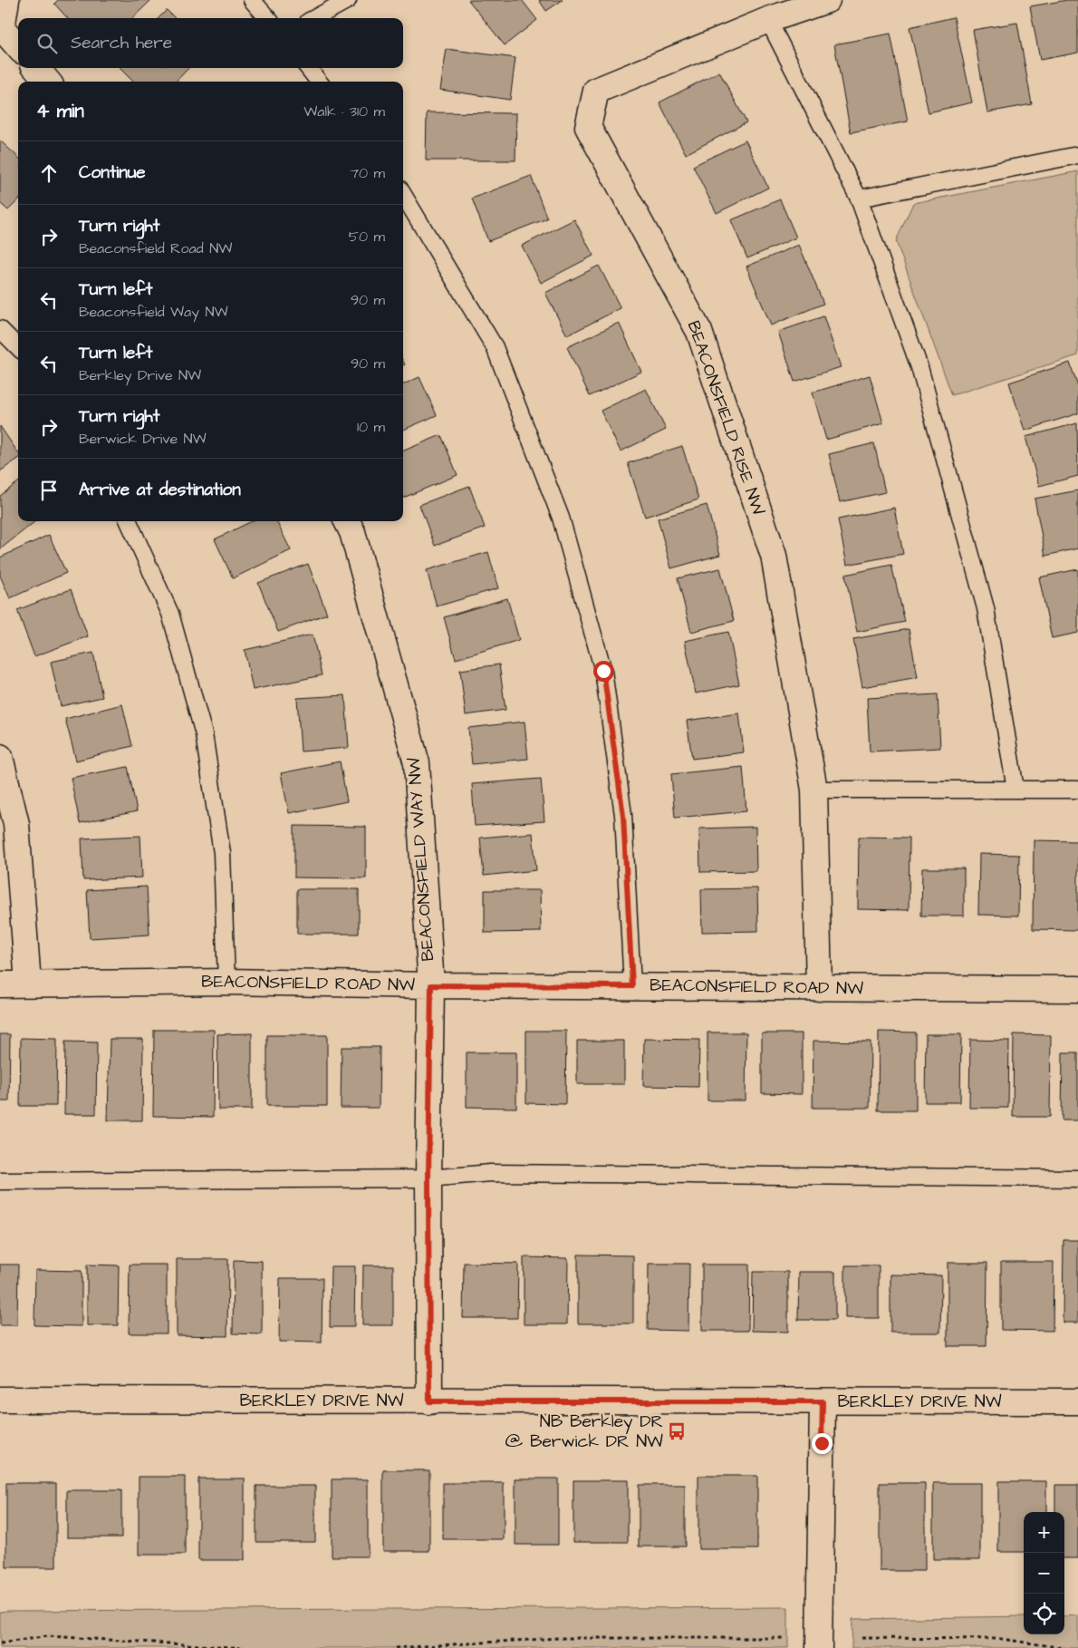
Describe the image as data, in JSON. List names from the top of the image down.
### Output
{
  "streets": {
    "street": [
      "BEACONSFIELD RISE NW",
      "BEACONSFIELD WAY NW",
      "BEACONSFIELD ROAD NW",
      "BERKLEY DRIVE NW"
    ]
  },
  "crossings": [
    ["BEACONSFIELD RISE NW", "BEACONSFIELD ROAD NW"],
    ["BEACONSFIELD WAY NW", "BEACONSFIELD ROAD NW"],
    ["BEACONSFIELD WAY NW", "BERKLEY DRIVE NW"]
  ],
  "places": {
    "bus stop": ["NB Berkley DR @ Berwick DR NW"]
  },
  "page": {
    "search": "Search here",
    "heading": ["4 min", "Walk · 310 m"],
    "list": [
      ["Continue", "70 m"],
      ["Turn right", "Beaconsfield Road NW", "50 m"],
      ["Turn left", "Beaconsfield Way NW", "90 m"],
      ["Turn left", "Berkley Drive NW", "90 m"],
      ["Turn right", "Berwick Drive NW", "10 m"],
      "Arrive at destination"
    ],
    "map_buttons": ["+", "−"]
  }
}
